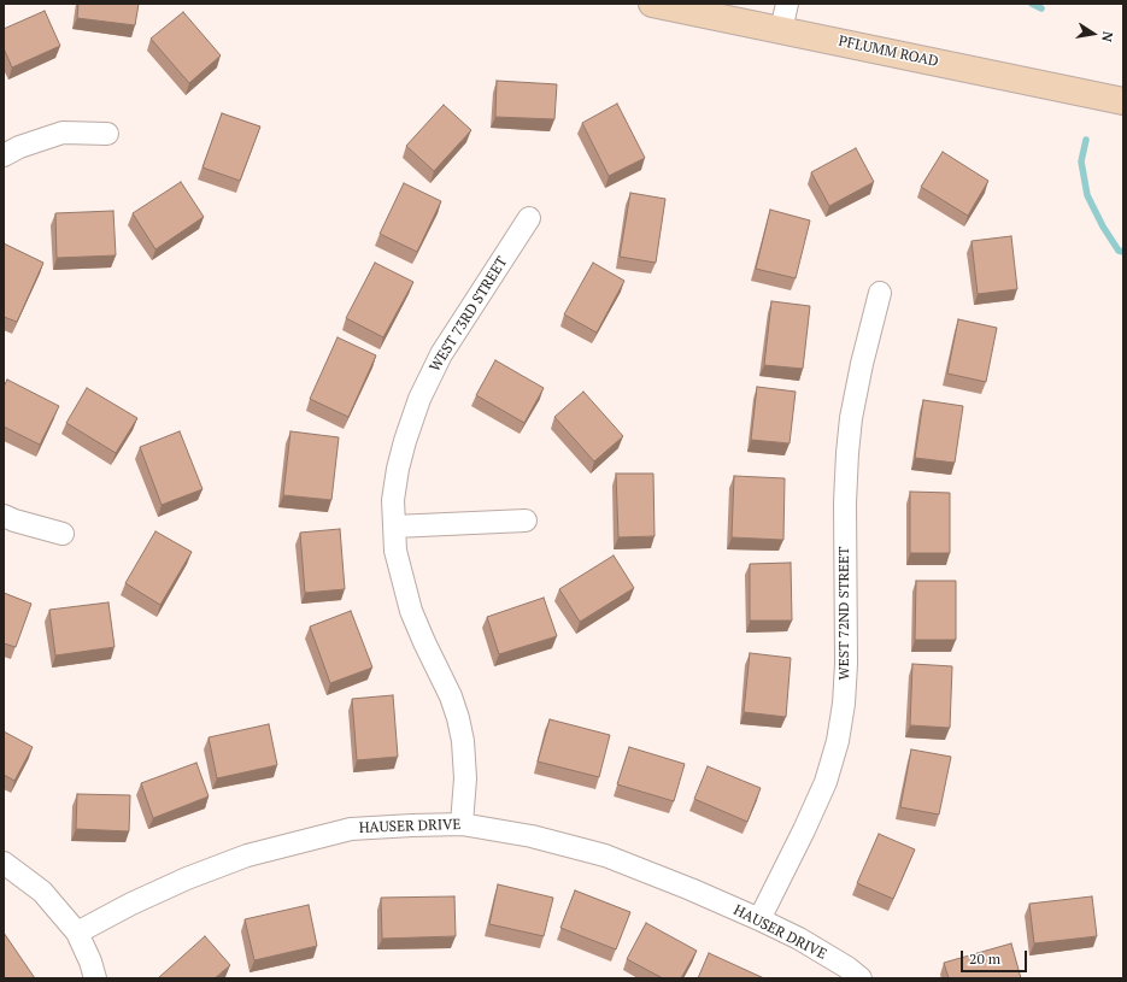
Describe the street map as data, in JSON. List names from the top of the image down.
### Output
{
  "streets": {
    "main road": ["PFLUMM ROAD"],
    "street": ["WEST 73RD STREET", "WEST 72ND STREET", "HAUSER DRIVE"]
  },
  "crossings": [
    ["WEST 73RD STREET", "HAUSER DRIVE"],
    ["WEST 72ND STREET", "HAUSER DRIVE"]
  ],
  "scale_bar": "20 m",
  "north": "right"
}
